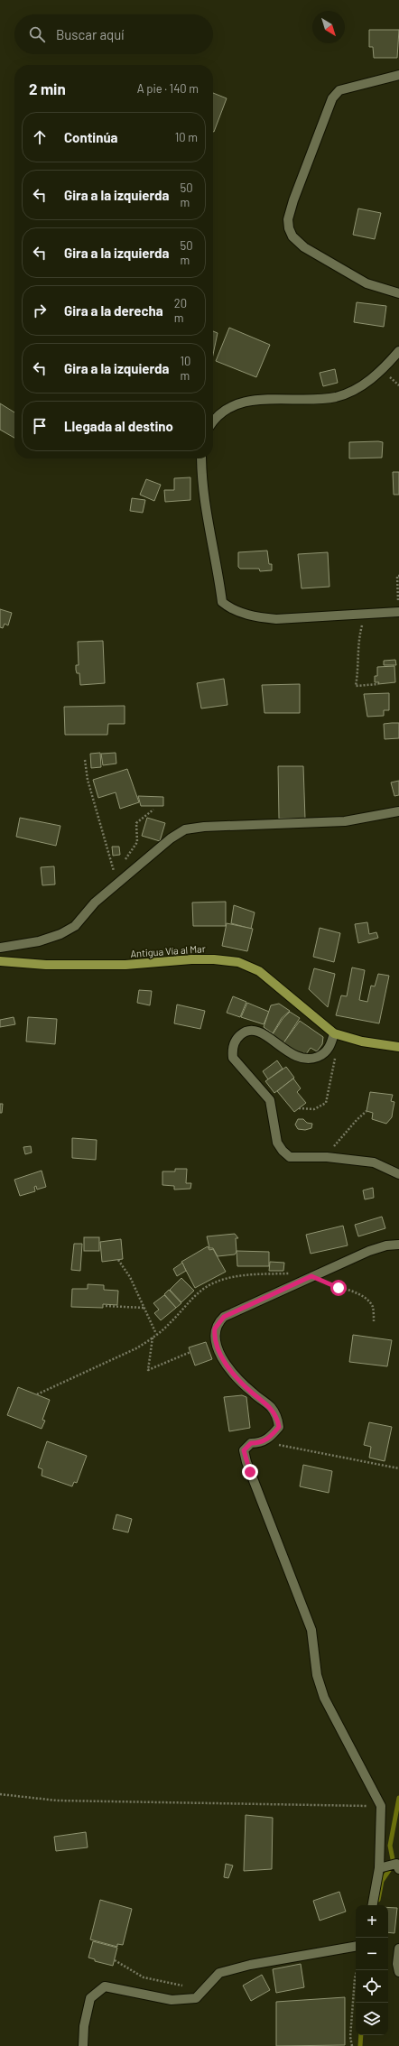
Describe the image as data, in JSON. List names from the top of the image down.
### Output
{
  "streets": {
    "main road": ["Antigua Vía al Mar"]
  },
  "north": "bottom right",
  "page": {
    "search": "Buscar aquí",
    "heading": ["2 min", "A pie · 140 m"],
    "list": [
      ["Continúa", "10 m"],
      ["Gira a la izquierda", "50 m"],
      ["Gira a la izquierda", "50 m"],
      ["Gira a la derecha", "20 m"],
      ["Gira a la izquierda", "10 m"],
      "Llegada al destino"
    ],
    "map_buttons": ["+", "−"]
  }
}
